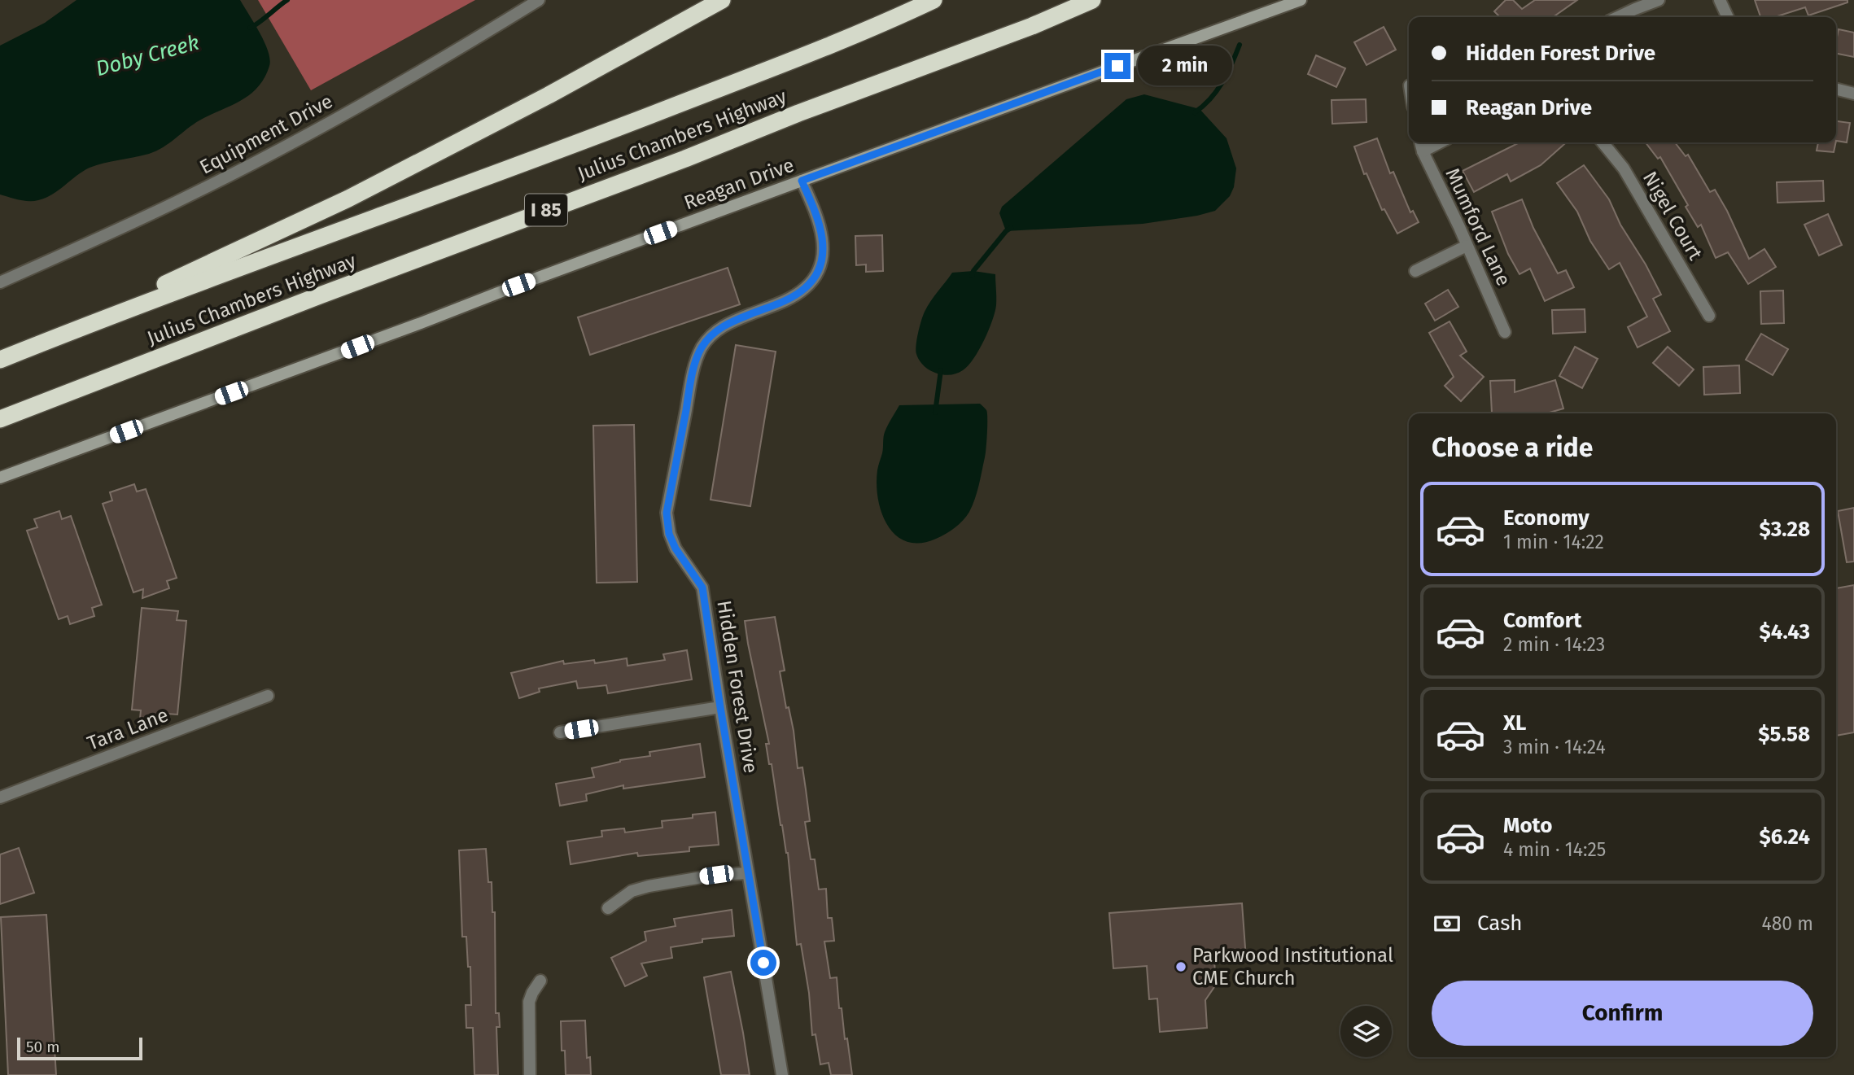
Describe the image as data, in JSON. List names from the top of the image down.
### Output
{
  "streets": {
    "highway": ["Julius Chambers Highway", "I 85"],
    "street": [
      "Equipment Drive",
      "Reagan Drive",
      "Nigel Court",
      "Mumford Lane",
      "Hidden Forest Drive",
      "Tara Lane"
    ]
  },
  "crossings": [
    ["Reagan Drive", "Hidden Forest Drive"]
  ],
  "water": ["Doby Creek"],
  "places": ["Parkwood Institutional CME Church"],
  "scale_bar": "50 m",
  "page": {
    "banner": ["Hidden Forest Drive", "Reagan Drive"],
    "bubble": "2 min",
    "heading": "Choose a ride",
    "list": [
      {
        "name": "Economy",
        "note": "1 min · 14:22",
        "value": "$3.28"
      },
      {
        "name": "Comfort",
        "note": "2 min · 14:23",
        "value": "$4.43"
      },
      {
        "name": "XL",
        "note": "3 min · 14:24",
        "value": "$5.58"
      },
      {
        "name": "Moto",
        "note": "4 min · 14:25",
        "value": "$6.24"
      }
    ],
    "pay": ["Cash", "480 m"],
    "buttons": "Confirm",
    "scale": "50 m"
  }
}
